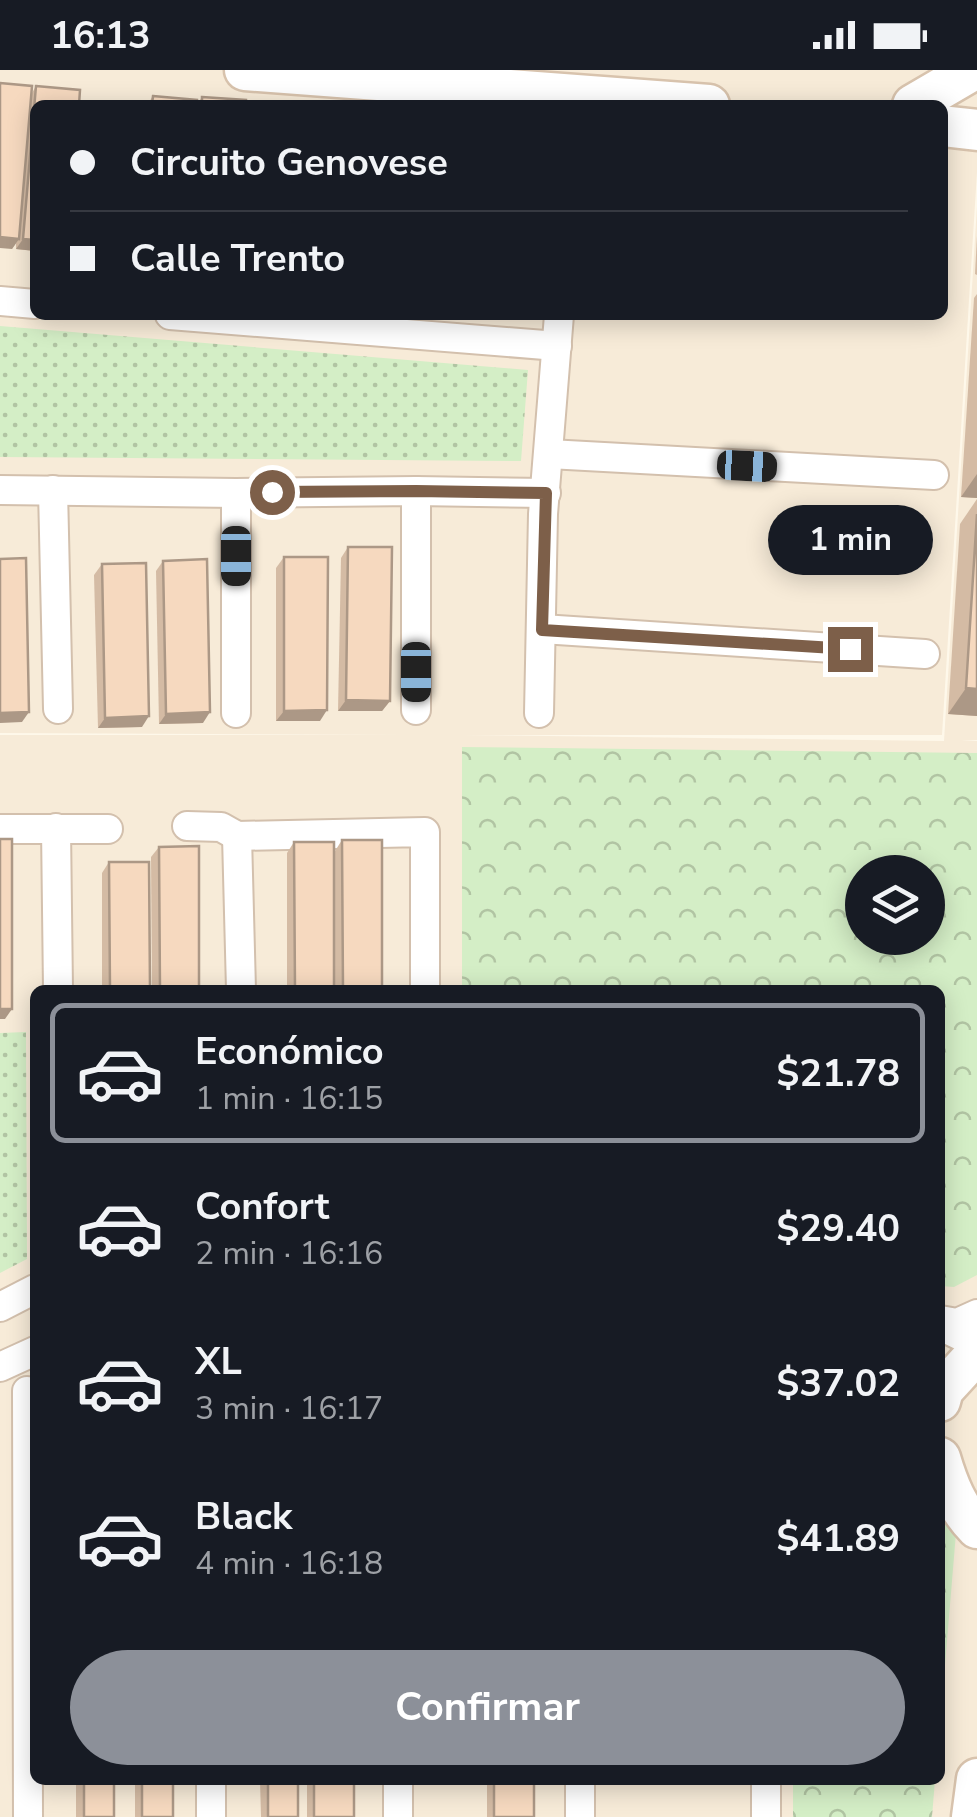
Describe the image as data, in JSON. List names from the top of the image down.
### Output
{
  "page": {
    "status": "16:13",
    "banner": ["Circuito Genovese", "Calle Trento"],
    "bubble": "1 min",
    "list": [
      {
        "name": "Económico",
        "note": "1 min · 16:15",
        "value": "$21.78"
      },
      {
        "name": "Confort",
        "note": "2 min · 16:16",
        "value": "$29.40"
      },
      {
        "name": "XL",
        "note": "3 min · 16:17",
        "value": "$37.02"
      },
      {
        "name": "Black",
        "note": "4 min · 16:18",
        "value": "$41.89"
      }
    ],
    "buttons": "Confirmar"
  }
}
